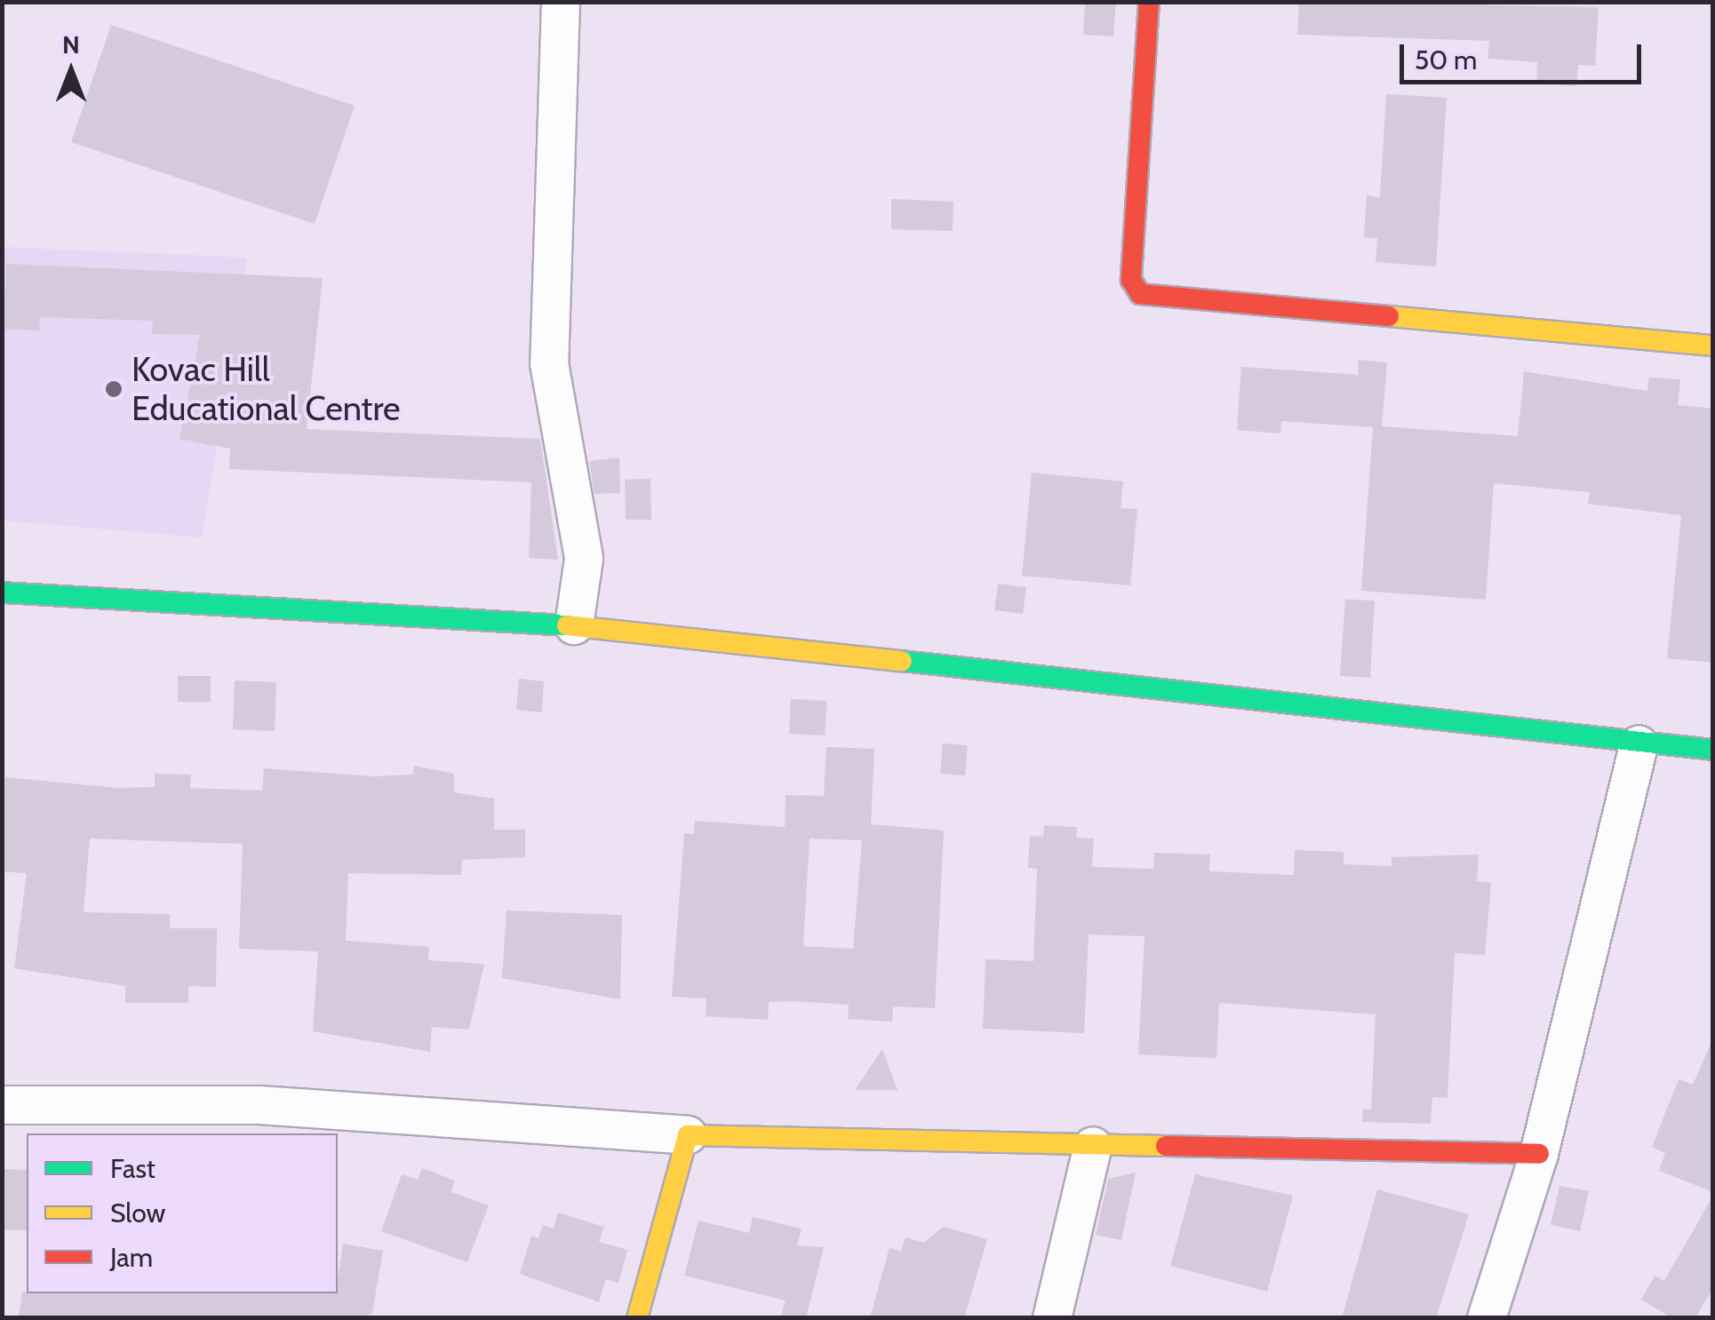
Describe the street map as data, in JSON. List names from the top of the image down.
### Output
{
  "places": ["Kovac Hill Educational Centre"],
  "legend": ["Fast", "Slow", "Jam"],
  "scale_bar": "50 m",
  "north": "top"
}
